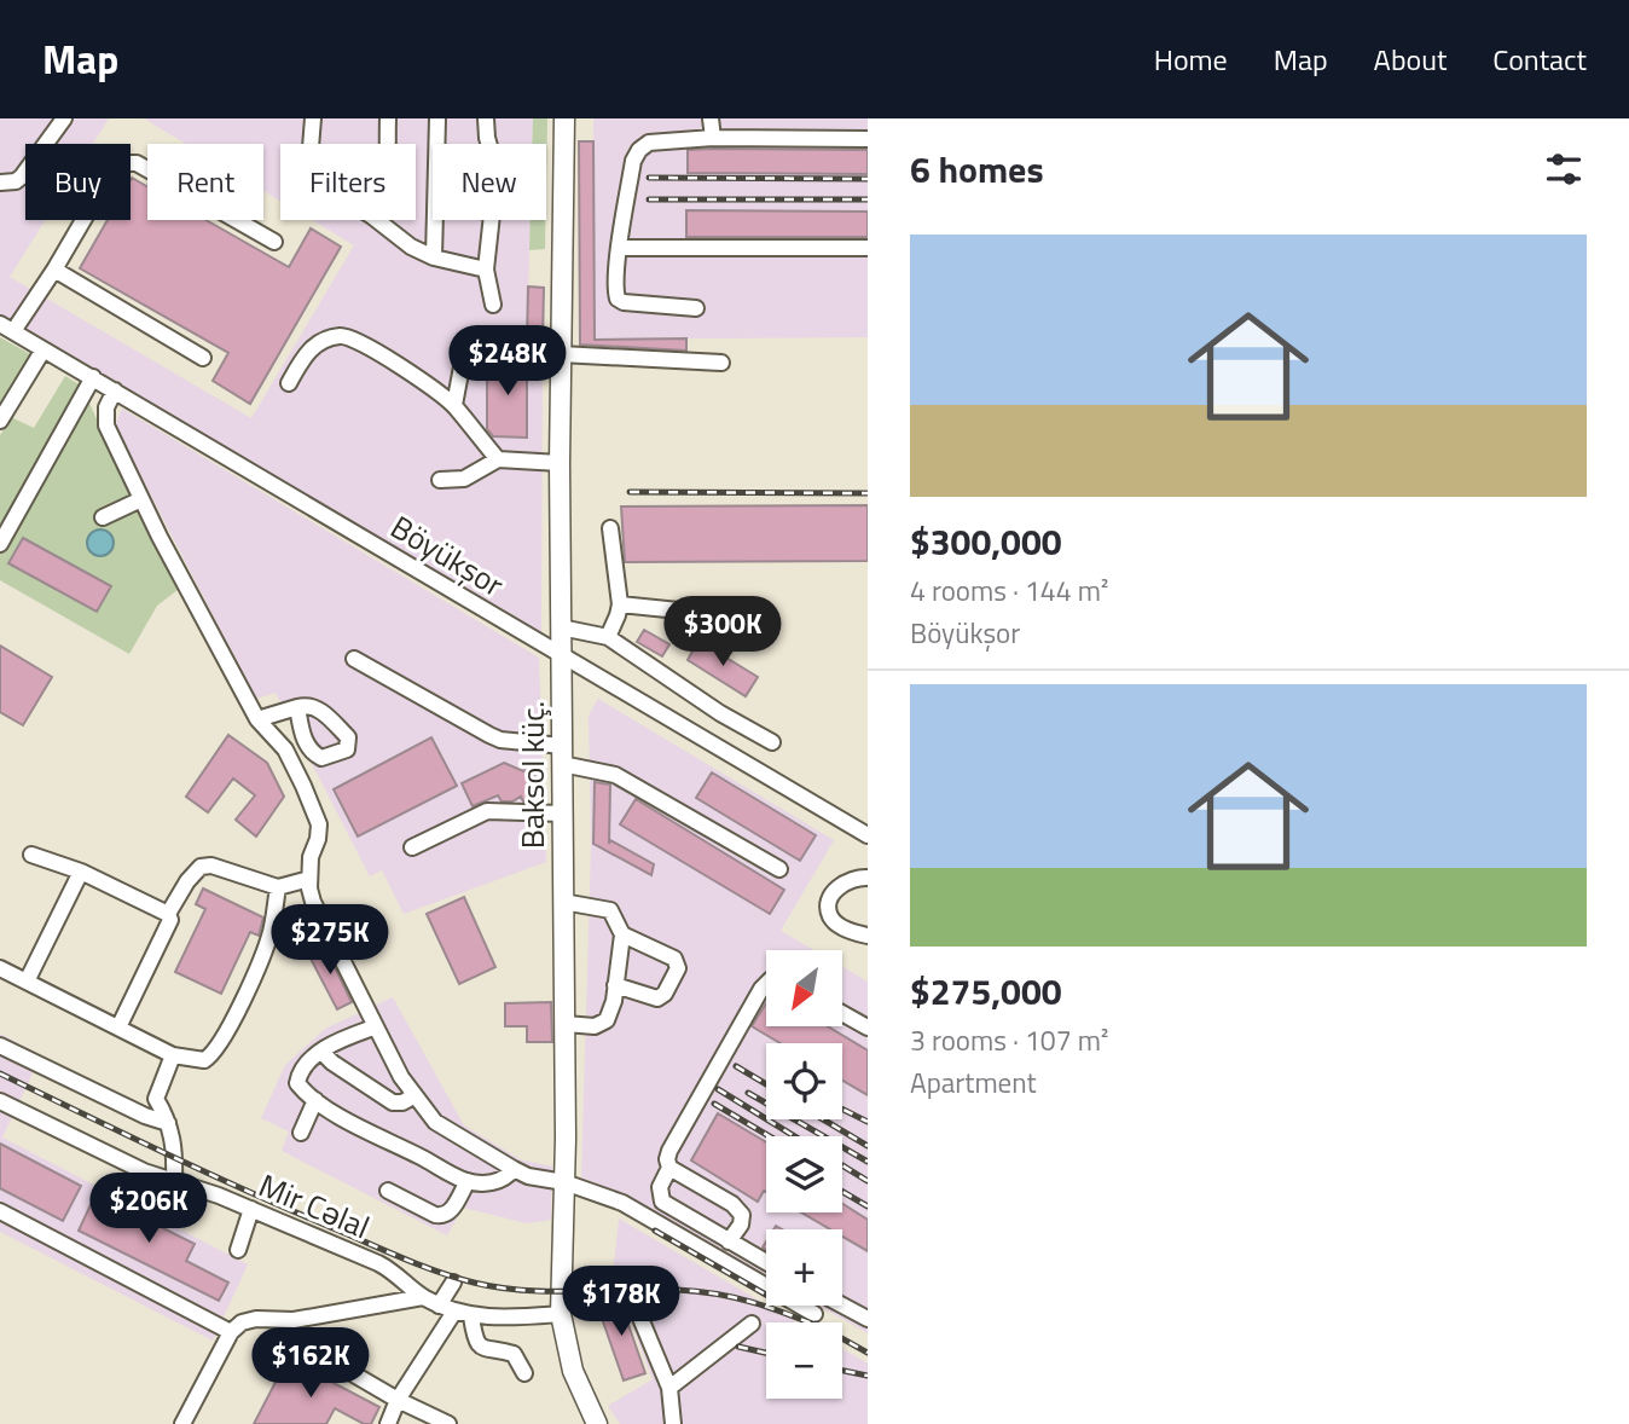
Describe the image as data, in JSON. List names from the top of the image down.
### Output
{
  "streets": {
    "main road": ["Baksol küç."],
    "street": ["Böyükşor", "Mir Cəlal"]
  },
  "crossings": [
    ["Böyükşor", "Baksol küç."],
    ["Baksol küç.", "Mir Cəlal"]
  ],
  "north": "bottom left",
  "page": {
    "header": "Map",
    "nav": [
      "Home",
      "Map",
      "About",
      "Contact"
    ],
    "heading": "6 homes",
    "chip": [
      "Buy",
      "Rent",
      "Filters",
      "New"
    ],
    "list": [
      {
        "name": "$300,000",
        "note": "4 rooms · 144 m² · Böyükşor"
      },
      {
        "name": "$275,000",
        "note": "3 rooms · 107 m² · Apartment"
      }
    ],
    "price": [
      "$248K",
      "$300K",
      "$275K",
      "$206K",
      "$178K",
      "$162K"
    ],
    "map_buttons": ["+", "−"]
  }
}
